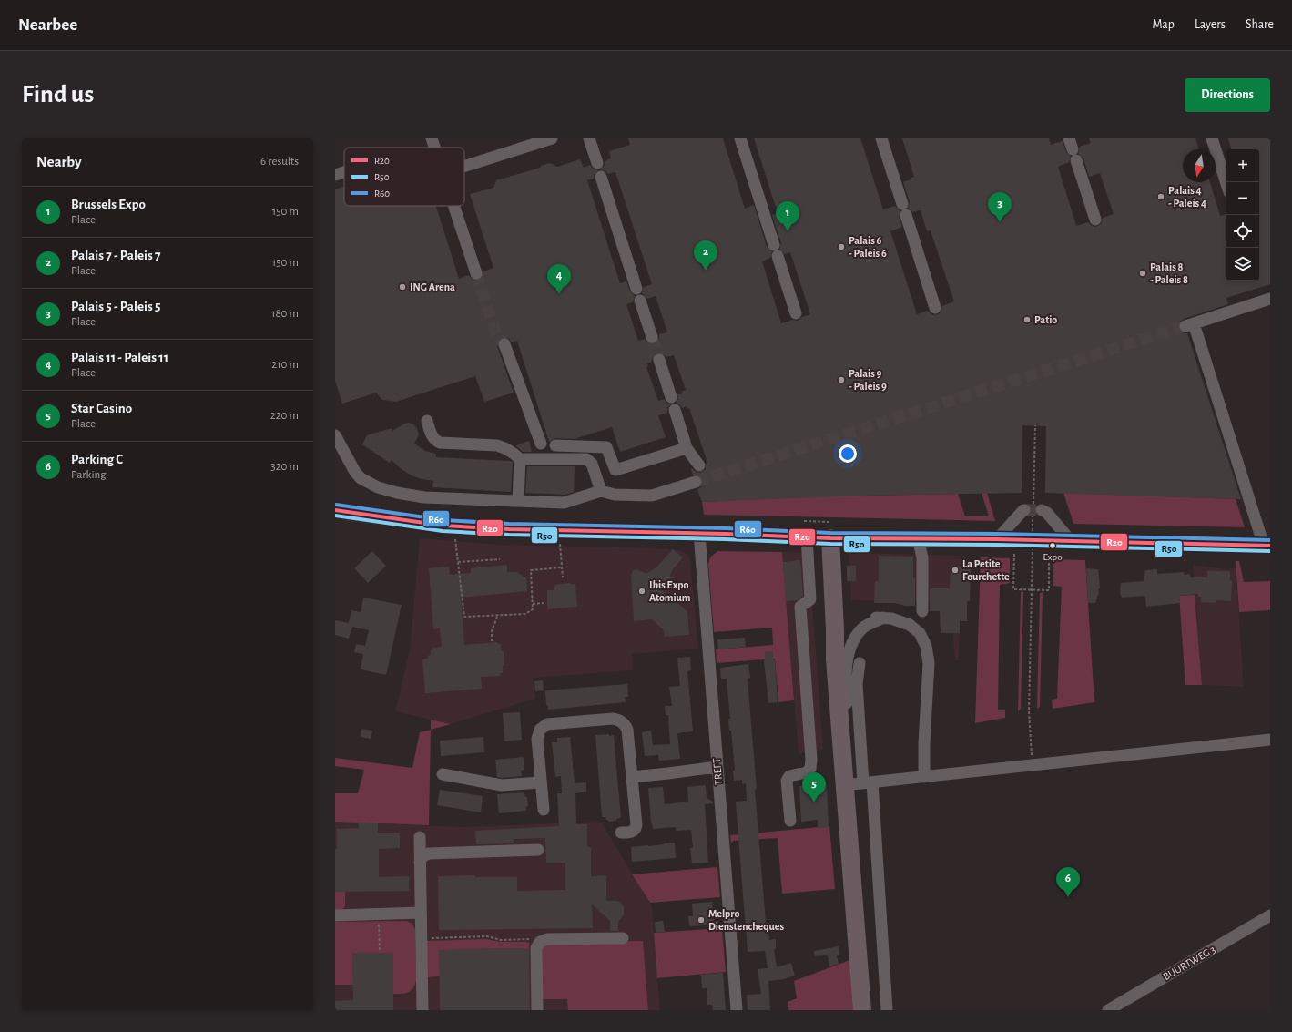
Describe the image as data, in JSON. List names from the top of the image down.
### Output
{
  "streets": {
    "street": ["TREFT", "BUURTWEG 3"]
  },
  "places": [
    "Palais 4 - Paleis 4",
    "Palais 6 - Paleis 6",
    "Palais 8 - Paleis 8",
    "ING Arena",
    "Patio",
    "Palais 9 - Paleis 9",
    "Expo",
    "La Petite Fourchette",
    "Ibis Expo Atomium",
    "Melpro Dienstencheques"
  ],
  "lines": ["transit line R60", "transit line R20", "transit line R50"],
  "legend": ["R20", "R50", "R60"],
  "north": "bottom",
  "page": {
    "header": "Nearbee",
    "nav": ["Map", "Layers", "Share"],
    "buttons": "Directions",
    "title": "Find us",
    "heading": ["Nearby", "6 results"],
    "map_buttons": ["+", "−"],
    "list": [
      {
        "mark": "1",
        "name": "Brussels Expo",
        "note": "Place",
        "value": "150 m"
      },
      {
        "mark": "2",
        "name": "Palais 7 - Paleis 7",
        "note": "Place",
        "value": "150 m"
      },
      {
        "mark": "3",
        "name": "Palais 5 - Paleis 5",
        "note": "Place",
        "value": "180 m"
      },
      {
        "mark": "4",
        "name": "Palais 11 - Paleis 11",
        "note": "Place",
        "value": "210 m"
      },
      {
        "mark": "5",
        "name": "Star Casino",
        "note": "Place",
        "value": "220 m"
      },
      {
        "mark": "6",
        "name": "Parking C",
        "note": "Parking",
        "value": "320 m"
      }
    ],
    "pins": [
      "3",
      "1",
      "2",
      "4",
      "5",
      "6"
    ]
  }
}
